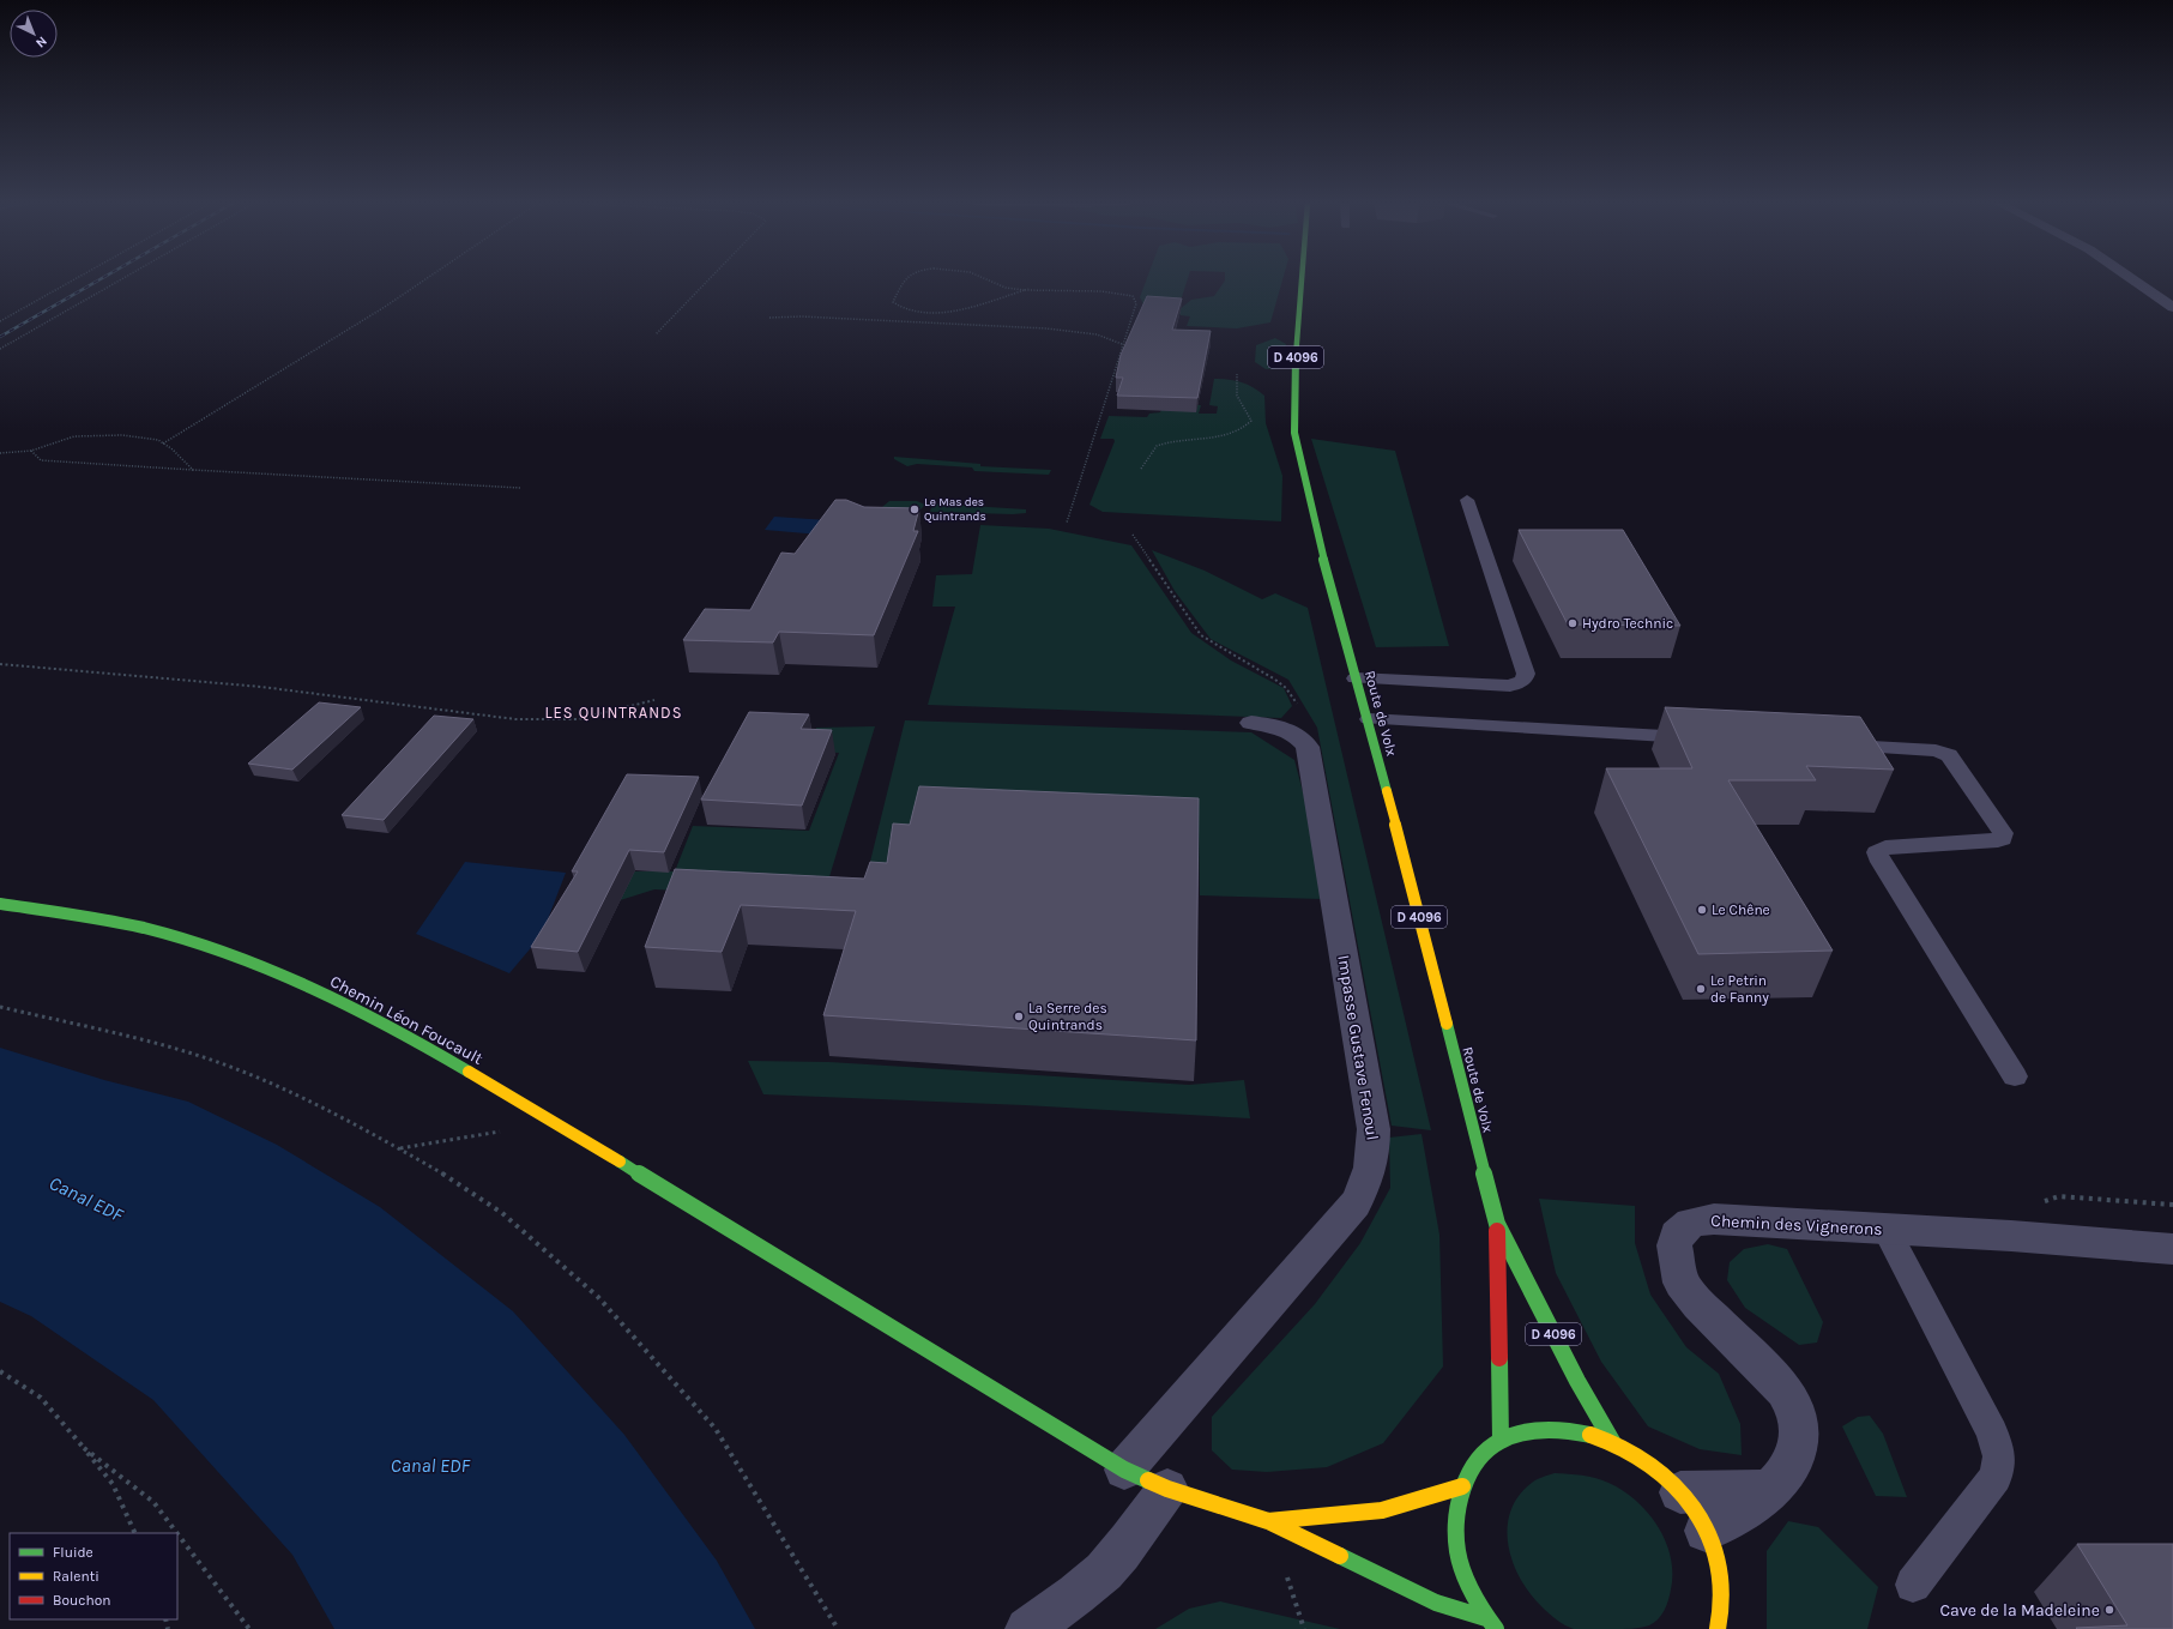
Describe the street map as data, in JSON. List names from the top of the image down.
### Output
{
  "streets": {
    "main road": ["D 4096", "Route de Volx", "Chemin Léon Foucault"],
    "street": ["Impasse Gustave Fenoul", "Chemin des Vignerons"]
  },
  "crossings": [
    ["D 4096", "Route de Volx"],
    ["Chemin Léon Foucault", "Impasse Gustave Fenoul"]
  ],
  "districts": ["LES QUINTRANDS"],
  "water": ["Canal EDF"],
  "places": [
    "Le Mas des Quintrands",
    "Hydro Technic",
    "Le Chêne",
    "Le Petrin de Fanny",
    "La Serre des Quintrands",
    "Cave de la Madeleine"
  ],
  "legend": ["Fluide", "Ralenti", "Bouchon"],
  "north": "bottom right"
}
